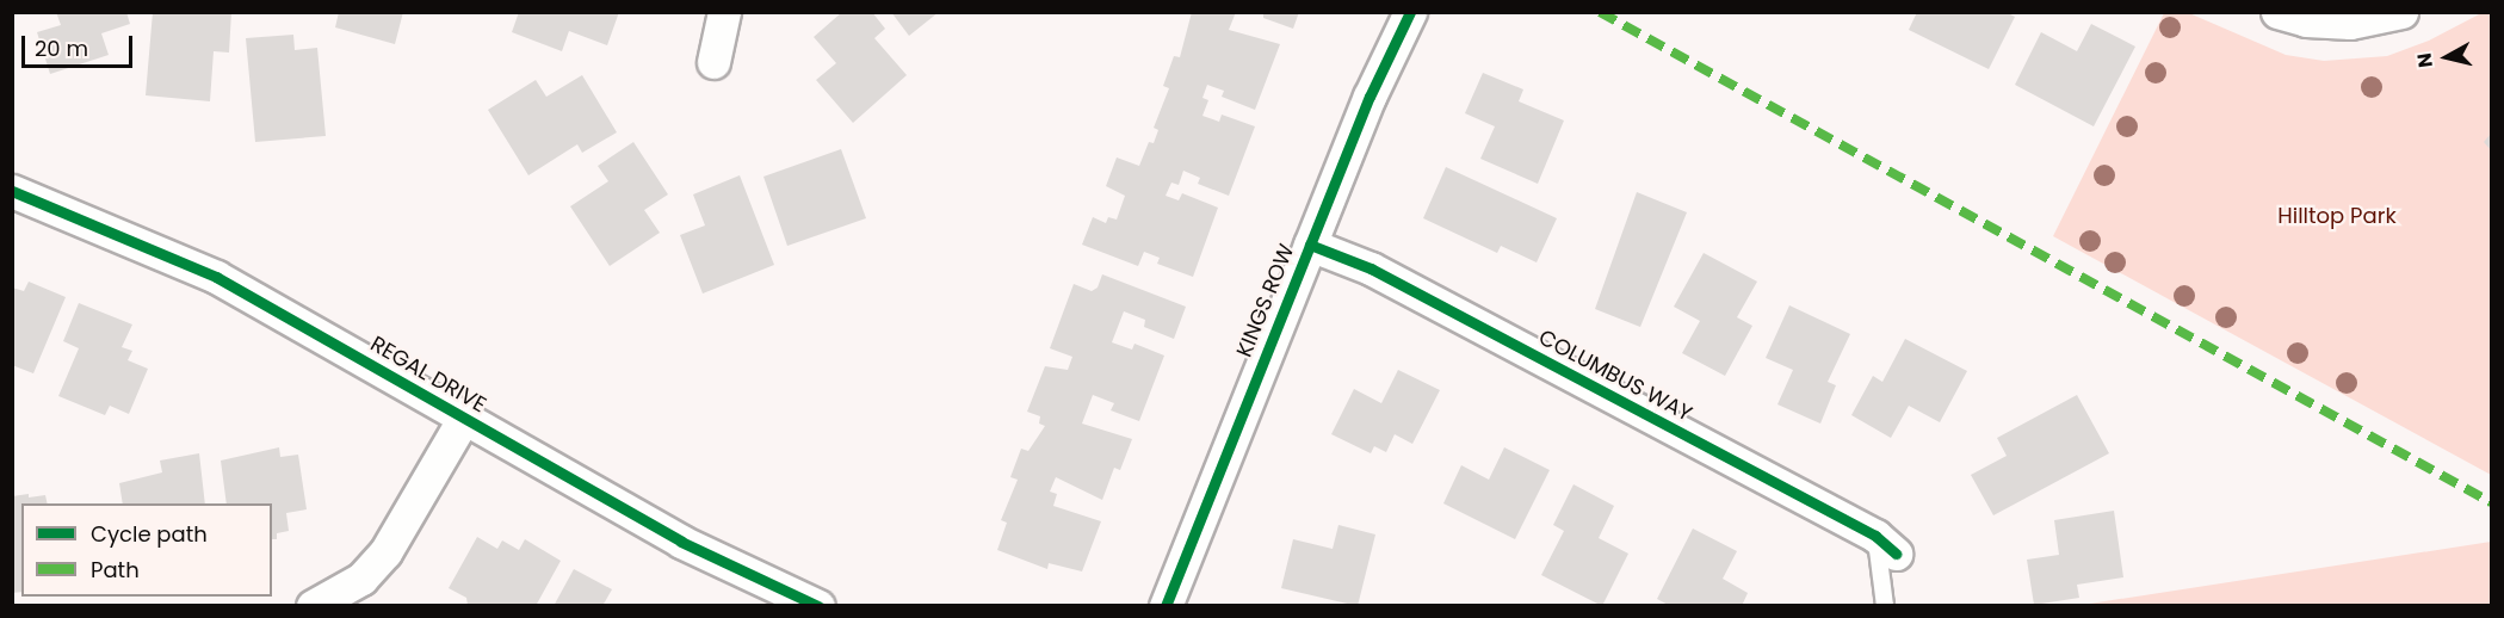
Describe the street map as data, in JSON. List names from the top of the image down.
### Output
{
  "streets": {
    "street": ["KINGS ROW", "REGAL DRIVE", "COLUMBUS WAY"]
  },
  "crossings": [
    ["KINGS ROW", "COLUMBUS WAY"]
  ],
  "parks": ["Hilltop Park"],
  "legend": ["Cycle path", "Path"],
  "scale_bar": "20 m",
  "north": "left"
}
